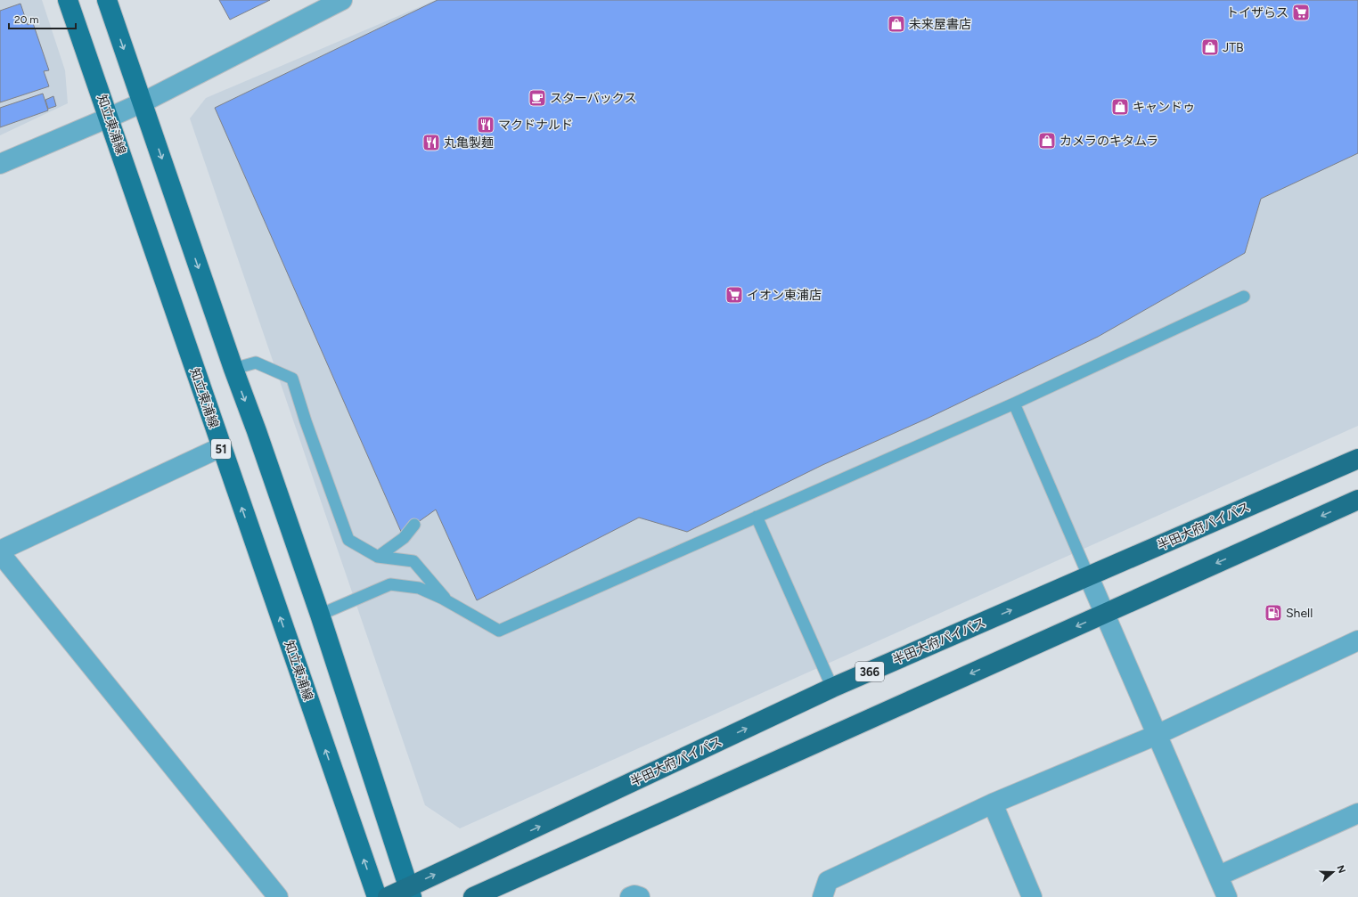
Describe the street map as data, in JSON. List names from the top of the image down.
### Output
{
  "streets": {
    "highway": ["半田大府パイパス", "366"],
    "main road": ["知立東浦線", "51"]
  },
  "places": {
    "supermarket": ["トイザらス", "イオン東浦店"],
    "shop": [
      "未来屋書店",
      "JTB",
      "キャンドゥ",
      "カメラのキタムラ"
    ],
    "cafe": ["スターバックス"],
    "restaurant": ["マクドナルド", "丸亀製麺"],
    "fuel station": ["Shell"]
  },
  "scale_bar": "20 m",
  "north": "right"
}
